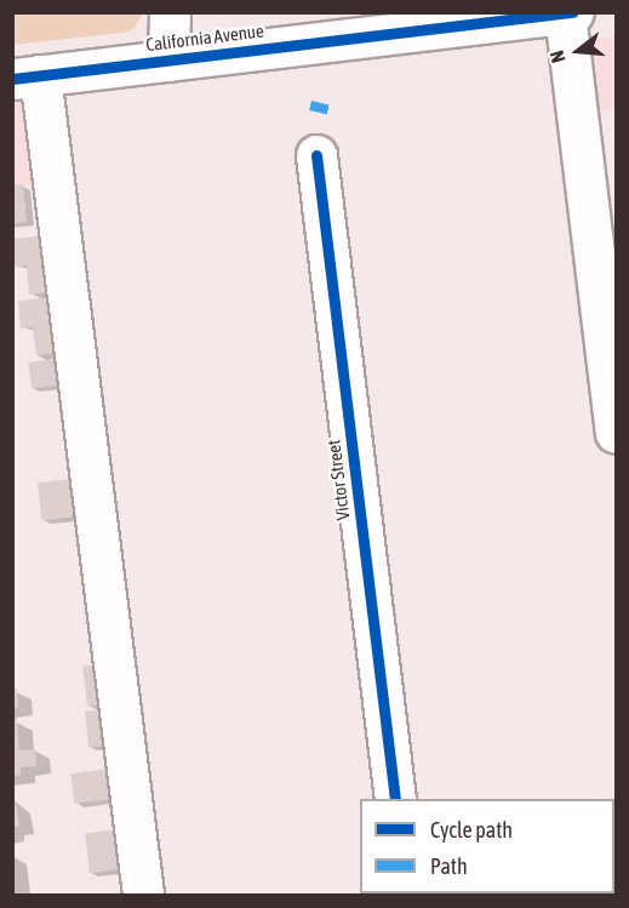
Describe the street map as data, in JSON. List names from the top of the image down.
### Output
{
  "streets": {
    "street": ["California Avenue", "Victor Street"]
  },
  "legend": ["Cycle path", "Path"],
  "north": "left"
}
